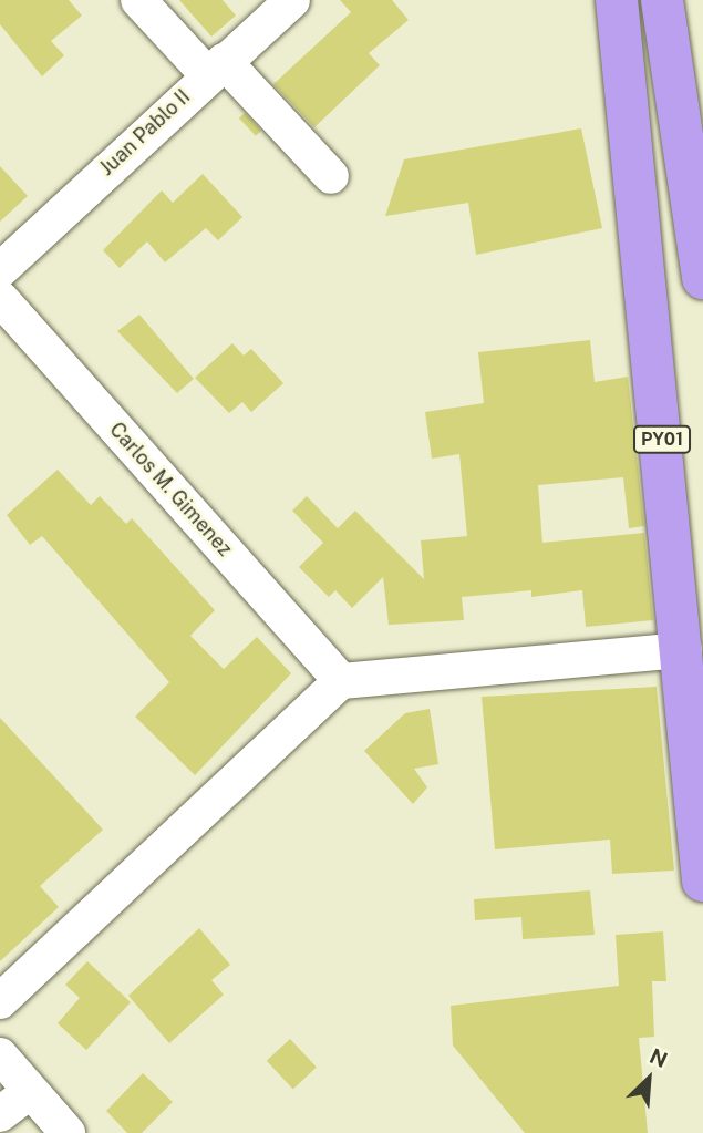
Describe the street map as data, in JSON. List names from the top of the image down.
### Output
{
  "streets": {
    "highway": ["PY01"],
    "street": ["Juan Pablo II", "Carlos M. Gimenez"]
  },
  "north": "top right"
}
